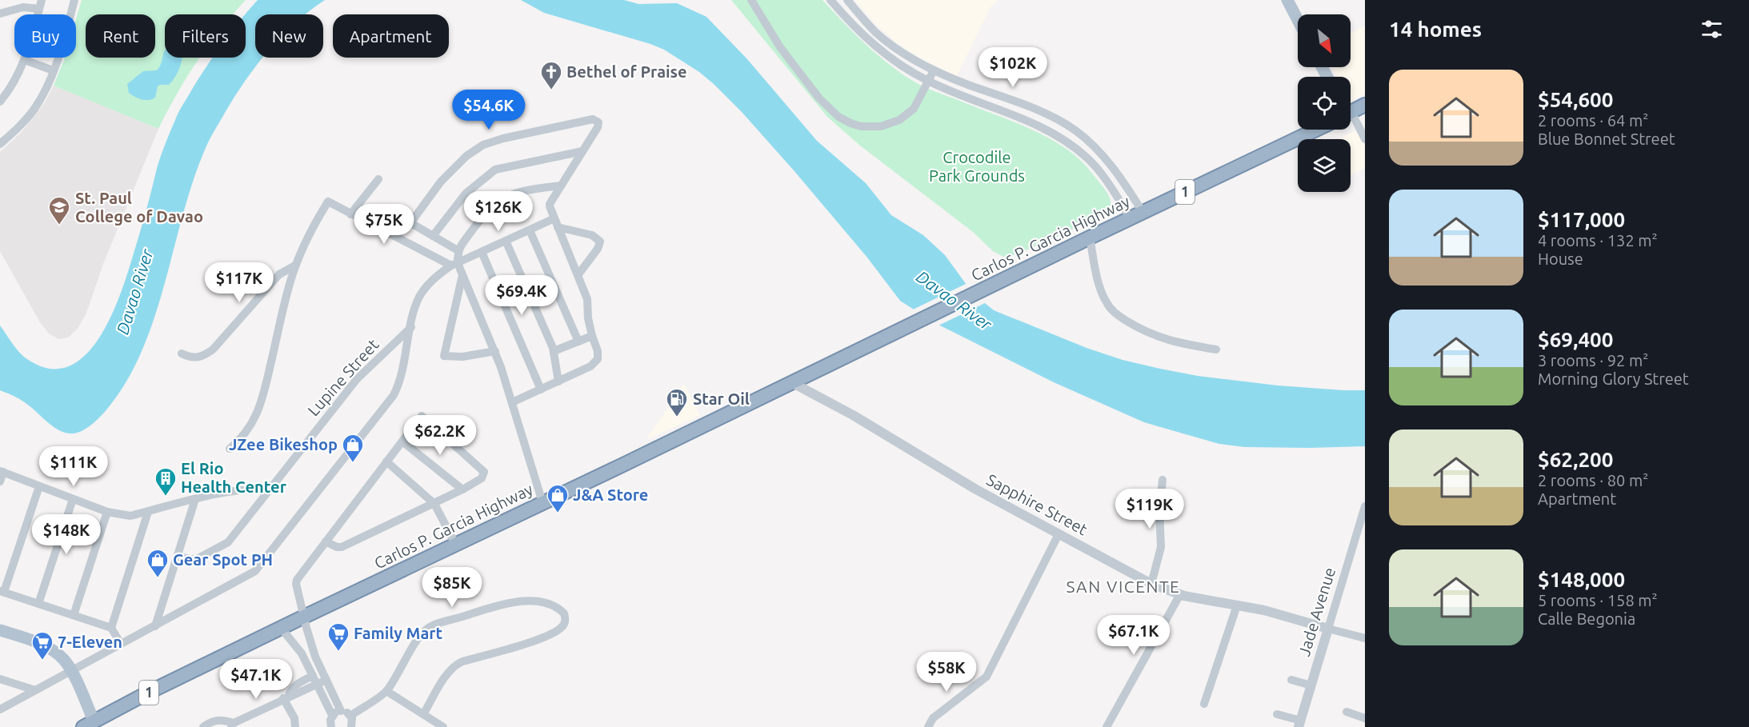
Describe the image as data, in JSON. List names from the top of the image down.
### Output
{
  "streets": {
    "highway": ["1", "Carlos P. Garcia Highway"],
    "street": ["Lupine Street", "Sapphire Street", "Jade Avenue"]
  },
  "crossings": [
    ["Carlos P. Garcia Highway", "Sapphire Street"],
    ["Sapphire Street", "Jade Avenue"]
  ],
  "districts": ["SAN VICENTE"],
  "water": ["Davao River"],
  "parks": ["Crocodile Park Grounds"],
  "places": {
    "church": ["Bethel of Praise"],
    "school or university": ["St. Paul College of Davao"],
    "fuel station": ["Star Oil"],
    "shop": ["JZee Bikeshop", "J&A Store", "Gear Spot PH"],
    "building": ["El Rio Health Center"],
    "supermarket": ["Family Mart", "7-Eleven"]
  },
  "north": "bottom right",
  "page": {
    "heading": "14 homes",
    "chip": [
      "Buy",
      "Rent",
      "Filters",
      "New",
      "Apartment"
    ],
    "price": [
      "$102K",
      "$54.6K",
      "$126K",
      "$75K",
      "$117K",
      "$69.4K",
      "$62.2K",
      "$111K",
      "$119K",
      "$148K",
      "$85K",
      "$67.1K",
      "$58K",
      "$47.1K"
    ],
    "list": [
      {
        "name": "$54,600",
        "note": "2 rooms · 64 m² · Blue Bonnet Street"
      },
      {
        "name": "$117,000",
        "note": "4 rooms · 132 m² · House"
      },
      {
        "name": "$69,400",
        "note": "3 rooms · 92 m² · Morning Glory Street"
      },
      {
        "name": "$62,200",
        "note": "2 rooms · 80 m² · Apartment"
      },
      {
        "name": "$148,000",
        "note": "5 rooms · 158 m² · Calle Begonia"
      }
    ]
  }
}
